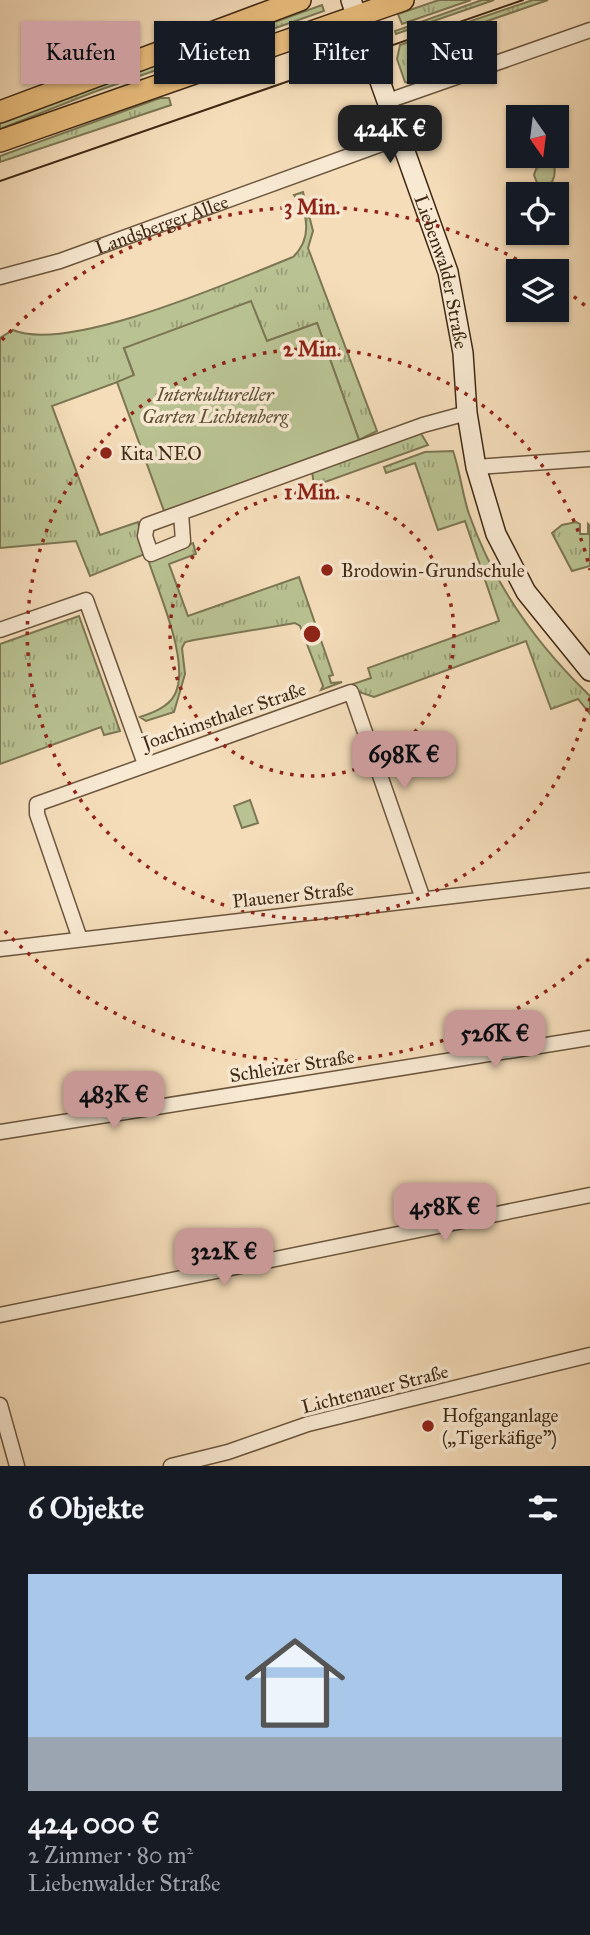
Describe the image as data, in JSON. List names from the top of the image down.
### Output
{
  "streets": {
    "street": [
      "Landsberger Allee",
      "Liebenwalder Straße",
      "Joachimsthaler Straße",
      "Plauener Straße",
      "Schleizer Straße",
      "Lichtenauer Straße"
    ]
  },
  "crossings": [
    ["Landsberger Allee", "Liebenwalder Straße"],
    ["Joachimsthaler Straße", "Plauener Straße"]
  ],
  "parks": ["Interkultureller Garten Lichtenberg"],
  "places": ["Kita NEO", "Brodowin-Grundschule", "Hofganganlage („Tigerkäfige\")"],
  "north": "bottom",
  "page": {
    "chip": [
      "Kaufen",
      "Mieten",
      "Filter",
      "Neu"
    ],
    "price": [
      "424K €",
      "698K €",
      "526K €",
      "483K €",
      "458K €",
      "322K €"
    ],
    "heading": "6 Objekte",
    "list": [
      {
        "name": "424 000 €",
        "note": "2 Zimmer · 80 m² · Liebenwalder Straße"
      }
    ]
  },
  "rings": ["3 Min.", "2 Min.", "1 Min."]
}
